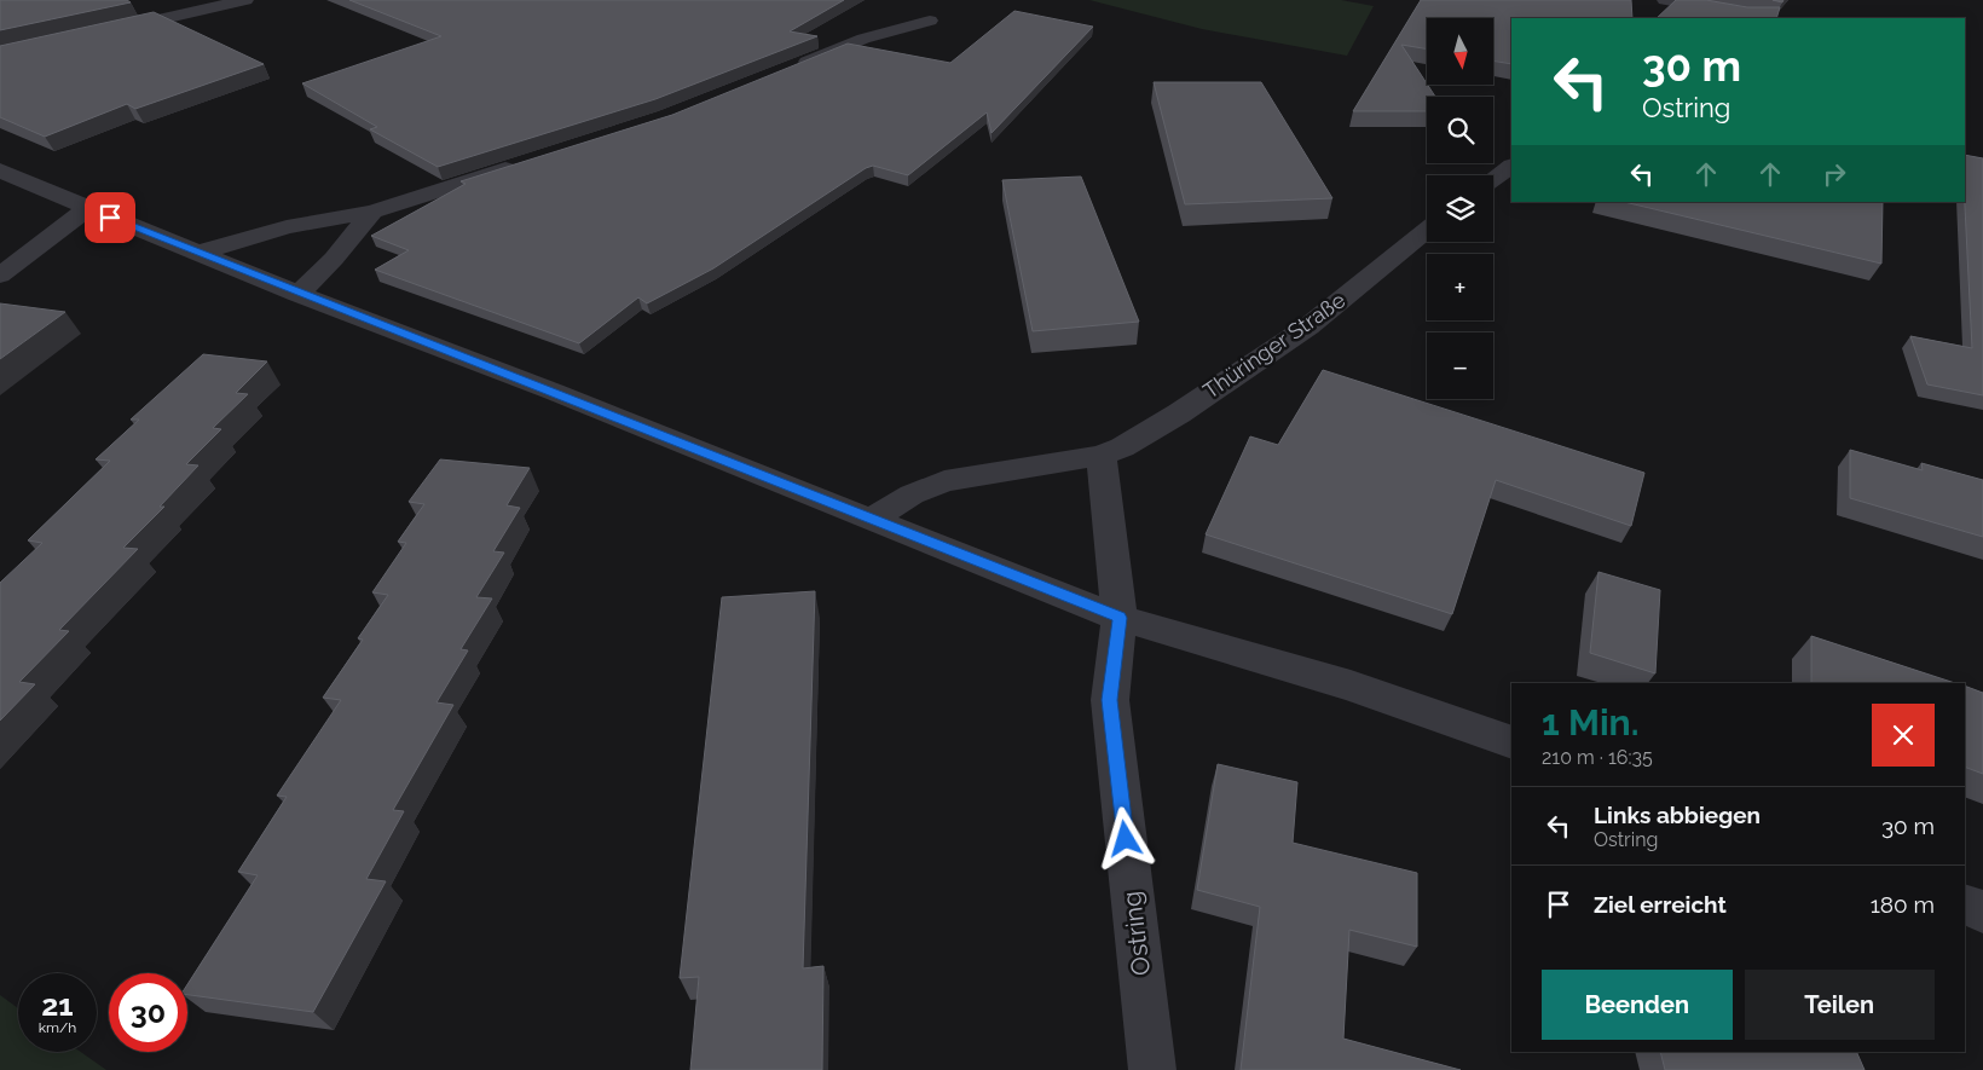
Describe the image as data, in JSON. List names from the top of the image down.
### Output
{
  "streets": {
    "street": ["Thüringer Straße", "Ostring"]
  },
  "north": "bottom",
  "page": {
    "map_buttons": ["+", "−"],
    "turn": ["30 m", "Ostring"],
    "heading": ["1 Min.", "210 m · 16:35"],
    "list": [
      {
        "name": "Links abbiegen",
        "note": "Ostring",
        "value": "30 m"
      },
      {
        "name": "Ziel erreicht",
        "value": "180 m"
      }
    ],
    "buttons": ["Beenden", "Teilen"],
    "speed": "21 km/h",
    "limit": "30"
  }
}
